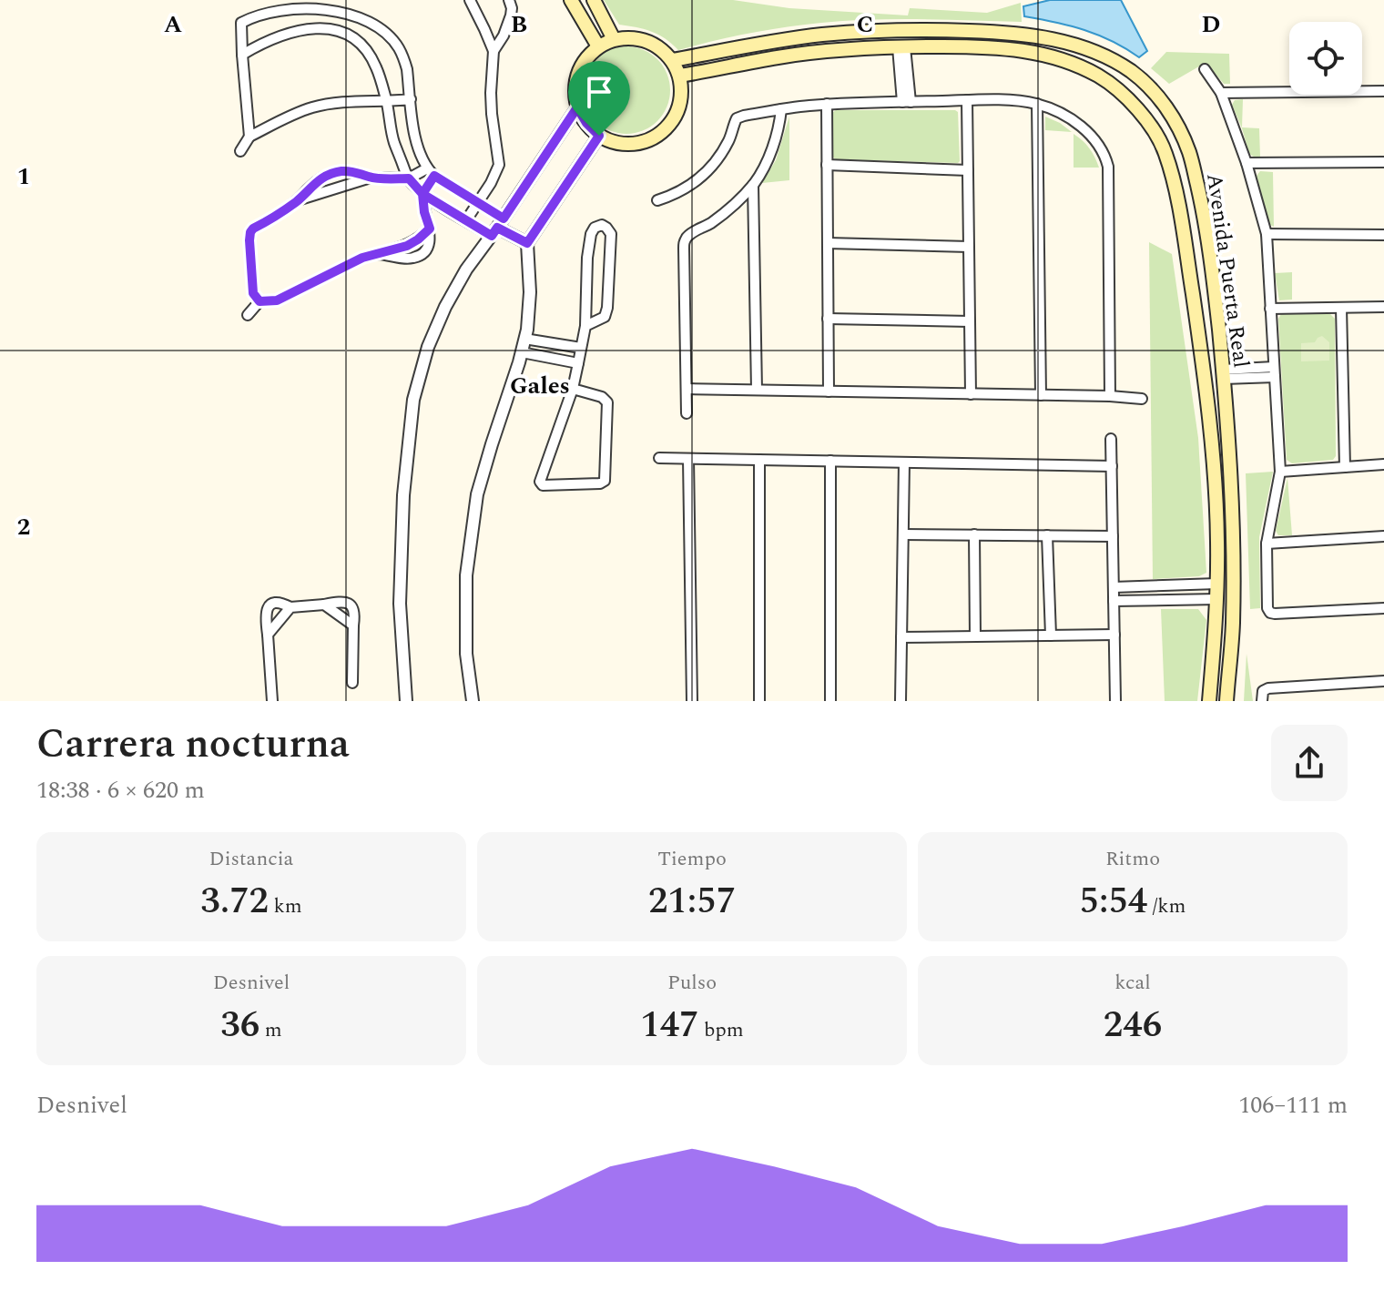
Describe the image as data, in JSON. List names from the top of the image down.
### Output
{
  "streets": {
    "main road": ["Avenida Puerta Real"]
  },
  "districts": ["Gales"],
  "page": {
    "heading": ["Carrera nocturna", "18:38 · 6 × 620 m"],
    "stats": [
      ["Distancia", "3.72 km"],
      ["Tiempo", "21:57"],
      ["Ritmo", "5:54 /km"],
      ["Desnivel", "36 m"],
      ["Pulso", "147 bpm"],
      ["kcal", "246"]
    ],
    "chart": ["Desnivel", "106–111 m"]
  },
  "grid": {
    "columns": [
      "A",
      "B",
      "C",
      "D"
    ],
    "rows": ["1", "2"]
  }
}
